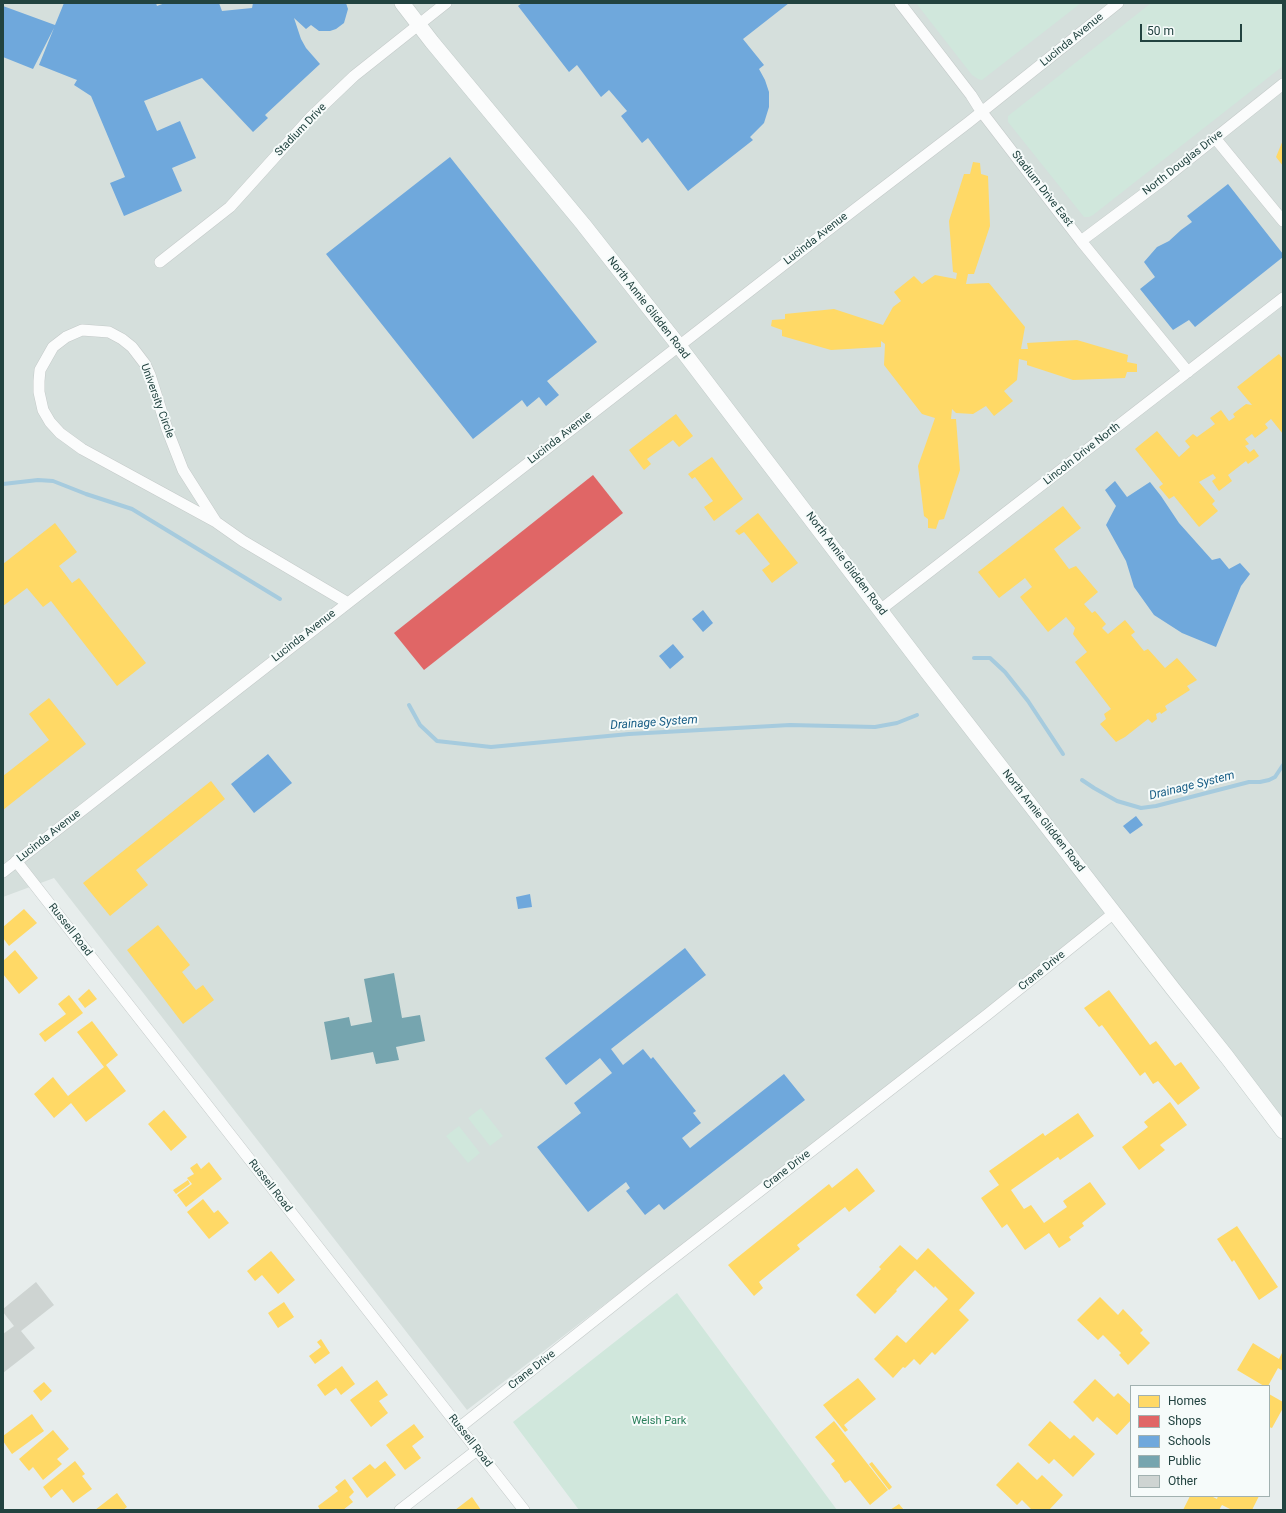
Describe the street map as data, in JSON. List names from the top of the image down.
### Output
{
  "streets": {
    "main road": ["North Annie Glidden Road"],
    "street": [
      "Lucinda Avenue",
      "Stadium Drive",
      "North Douglas Drive",
      "Stadium Drive East",
      "University Circle",
      "Lincoln Drive North",
      "Russell Road",
      "Crane Drive"
    ]
  },
  "crossings": [
    ["Lucinda Avenue", "Stadium Drive East"],
    ["Lucinda Avenue", "North Annie Glidden Road"],
    ["Lucinda Avenue", "University Circle"],
    ["Lucinda Avenue", "Russell Road"],
    ["Stadium Drive", "North Annie Glidden Road"],
    ["North Douglas Drive", "Stadium Drive East"],
    ["Stadium Drive East", "Lincoln Drive North"],
    ["North Annie Glidden Road", "Lincoln Drive North"],
    ["North Annie Glidden Road", "Crane Drive"],
    ["Russell Road", "Crane Drive"]
  ],
  "water": ["Drainage System"],
  "parks": ["Welsh Park"],
  "legend": [
    "Homes",
    "Shops",
    "Schools",
    "Public",
    "Other"
  ],
  "scale_bar": "50 m"
}
